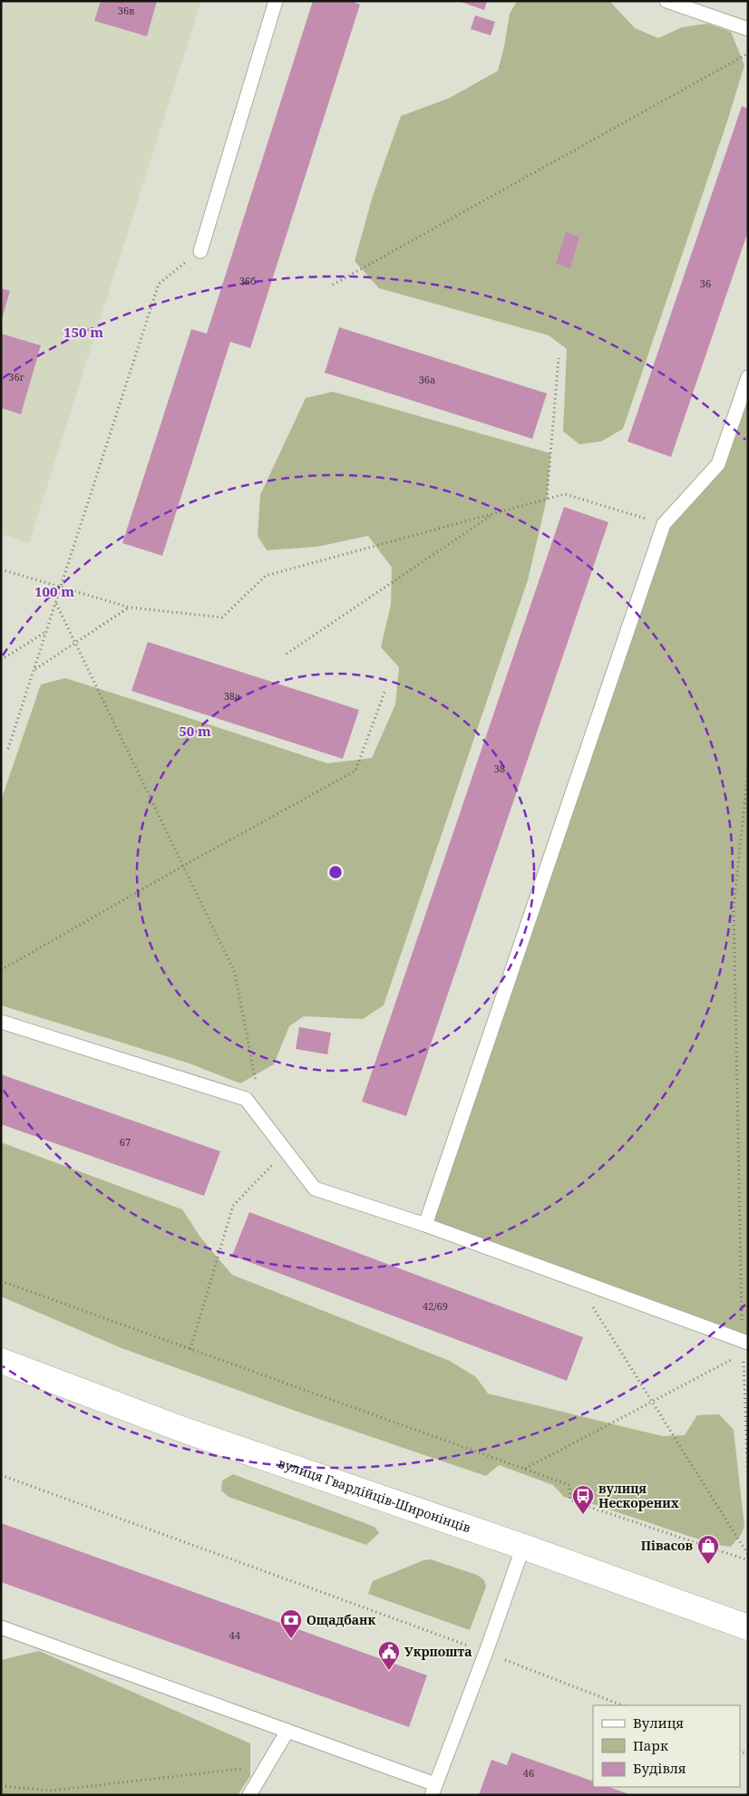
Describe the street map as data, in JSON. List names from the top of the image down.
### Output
{
  "streets": {
    "main road": ["вулиця Гвардійців-Широнінців"]
  },
  "places": {
    "bus stop": ["вулиця Нескорених"],
    "shop": ["Півасов"],
    "bank": ["Ощадбанк"],
    "public building": ["Укрпошта"]
  },
  "house_numbers": [
    "36в",
    "36б",
    "36",
    "36г",
    "36а",
    "38а",
    "38",
    "67",
    "42/69",
    "44",
    "46"
  ],
  "legend": ["Вулиця", "Парк", "Будівля"],
  "rings": ["150 m", "100 m", "50 m"]
}
